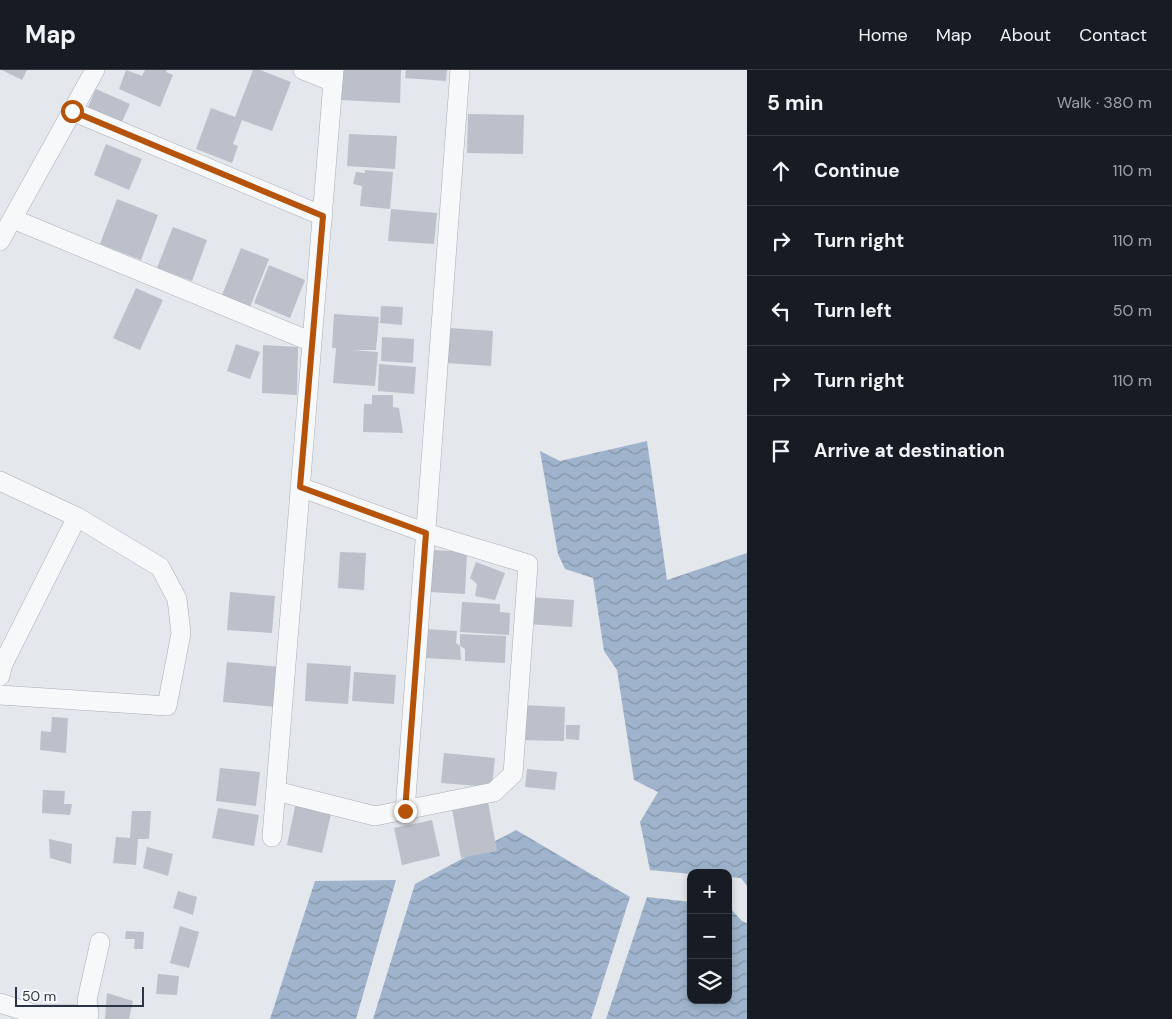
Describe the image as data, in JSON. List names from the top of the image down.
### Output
{
  "scale_bar": "50 m",
  "page": {
    "header": "Map",
    "nav": [
      "Home",
      "Map",
      "About",
      "Contact"
    ],
    "heading": ["5 min", "Walk · 380 m"],
    "list": [
      ["Continue", "110 m"],
      ["Turn right", "110 m"],
      ["Turn left", "50 m"],
      ["Turn right", "110 m"],
      "Arrive at destination"
    ],
    "map_buttons": ["+", "−"],
    "scale": "50 m"
  }
}
